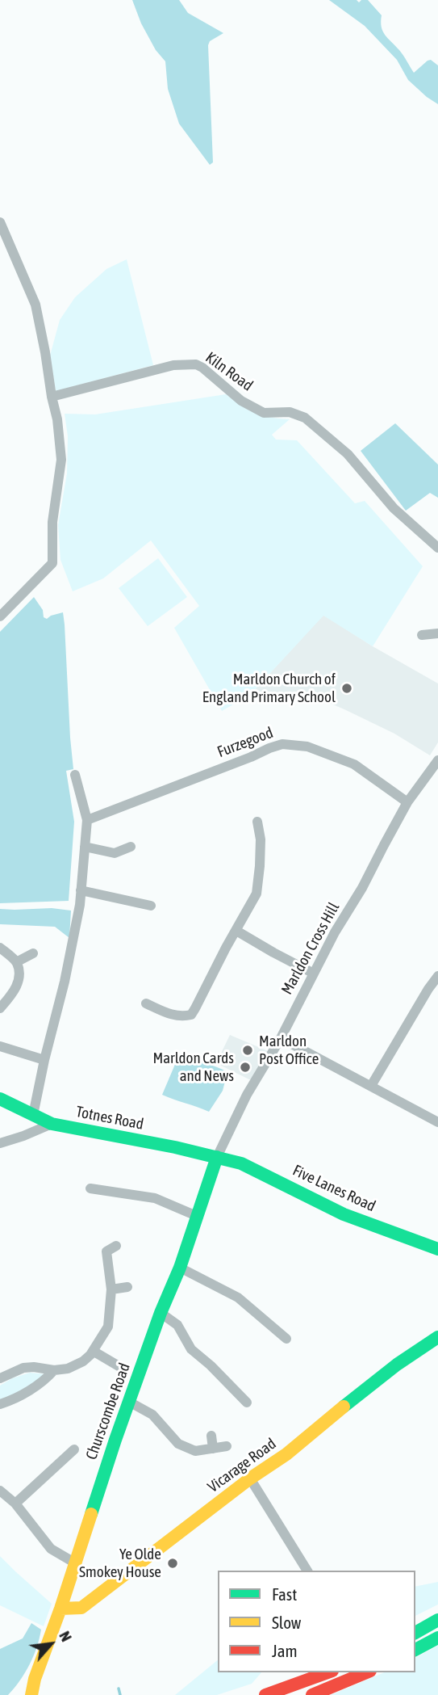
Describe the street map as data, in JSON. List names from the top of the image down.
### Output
{
  "streets": {
    "main road": [
      "Totnes Road",
      "Five Lanes Road",
      "Churscombe Road",
      "Vicarage Road"
    ],
    "street": ["Kiln Road", "Furzegood", "Marldon Cross Hill"]
  },
  "crossings": [
    ["Furzegood", "Marldon Cross Hill"],
    ["Marldon Cross Hill", "Totnes Road"],
    ["Marldon Cross Hill", "Five Lanes Road"],
    ["Marldon Cross Hill", "Churscombe Road"],
    ["Totnes Road", "Five Lanes Road"],
    ["Totnes Road", "Churscombe Road"],
    ["Five Lanes Road", "Churscombe Road"],
    ["Churscombe Road", "Vicarage Road"]
  ],
  "places": [
    "Marldon Church of England Primary School",
    "Marldon Post Office",
    "Marldon Cards and News",
    "Ye Olde Smokey House"
  ],
  "legend": ["Fast", "Slow", "Jam"],
  "north": "top right"
}
